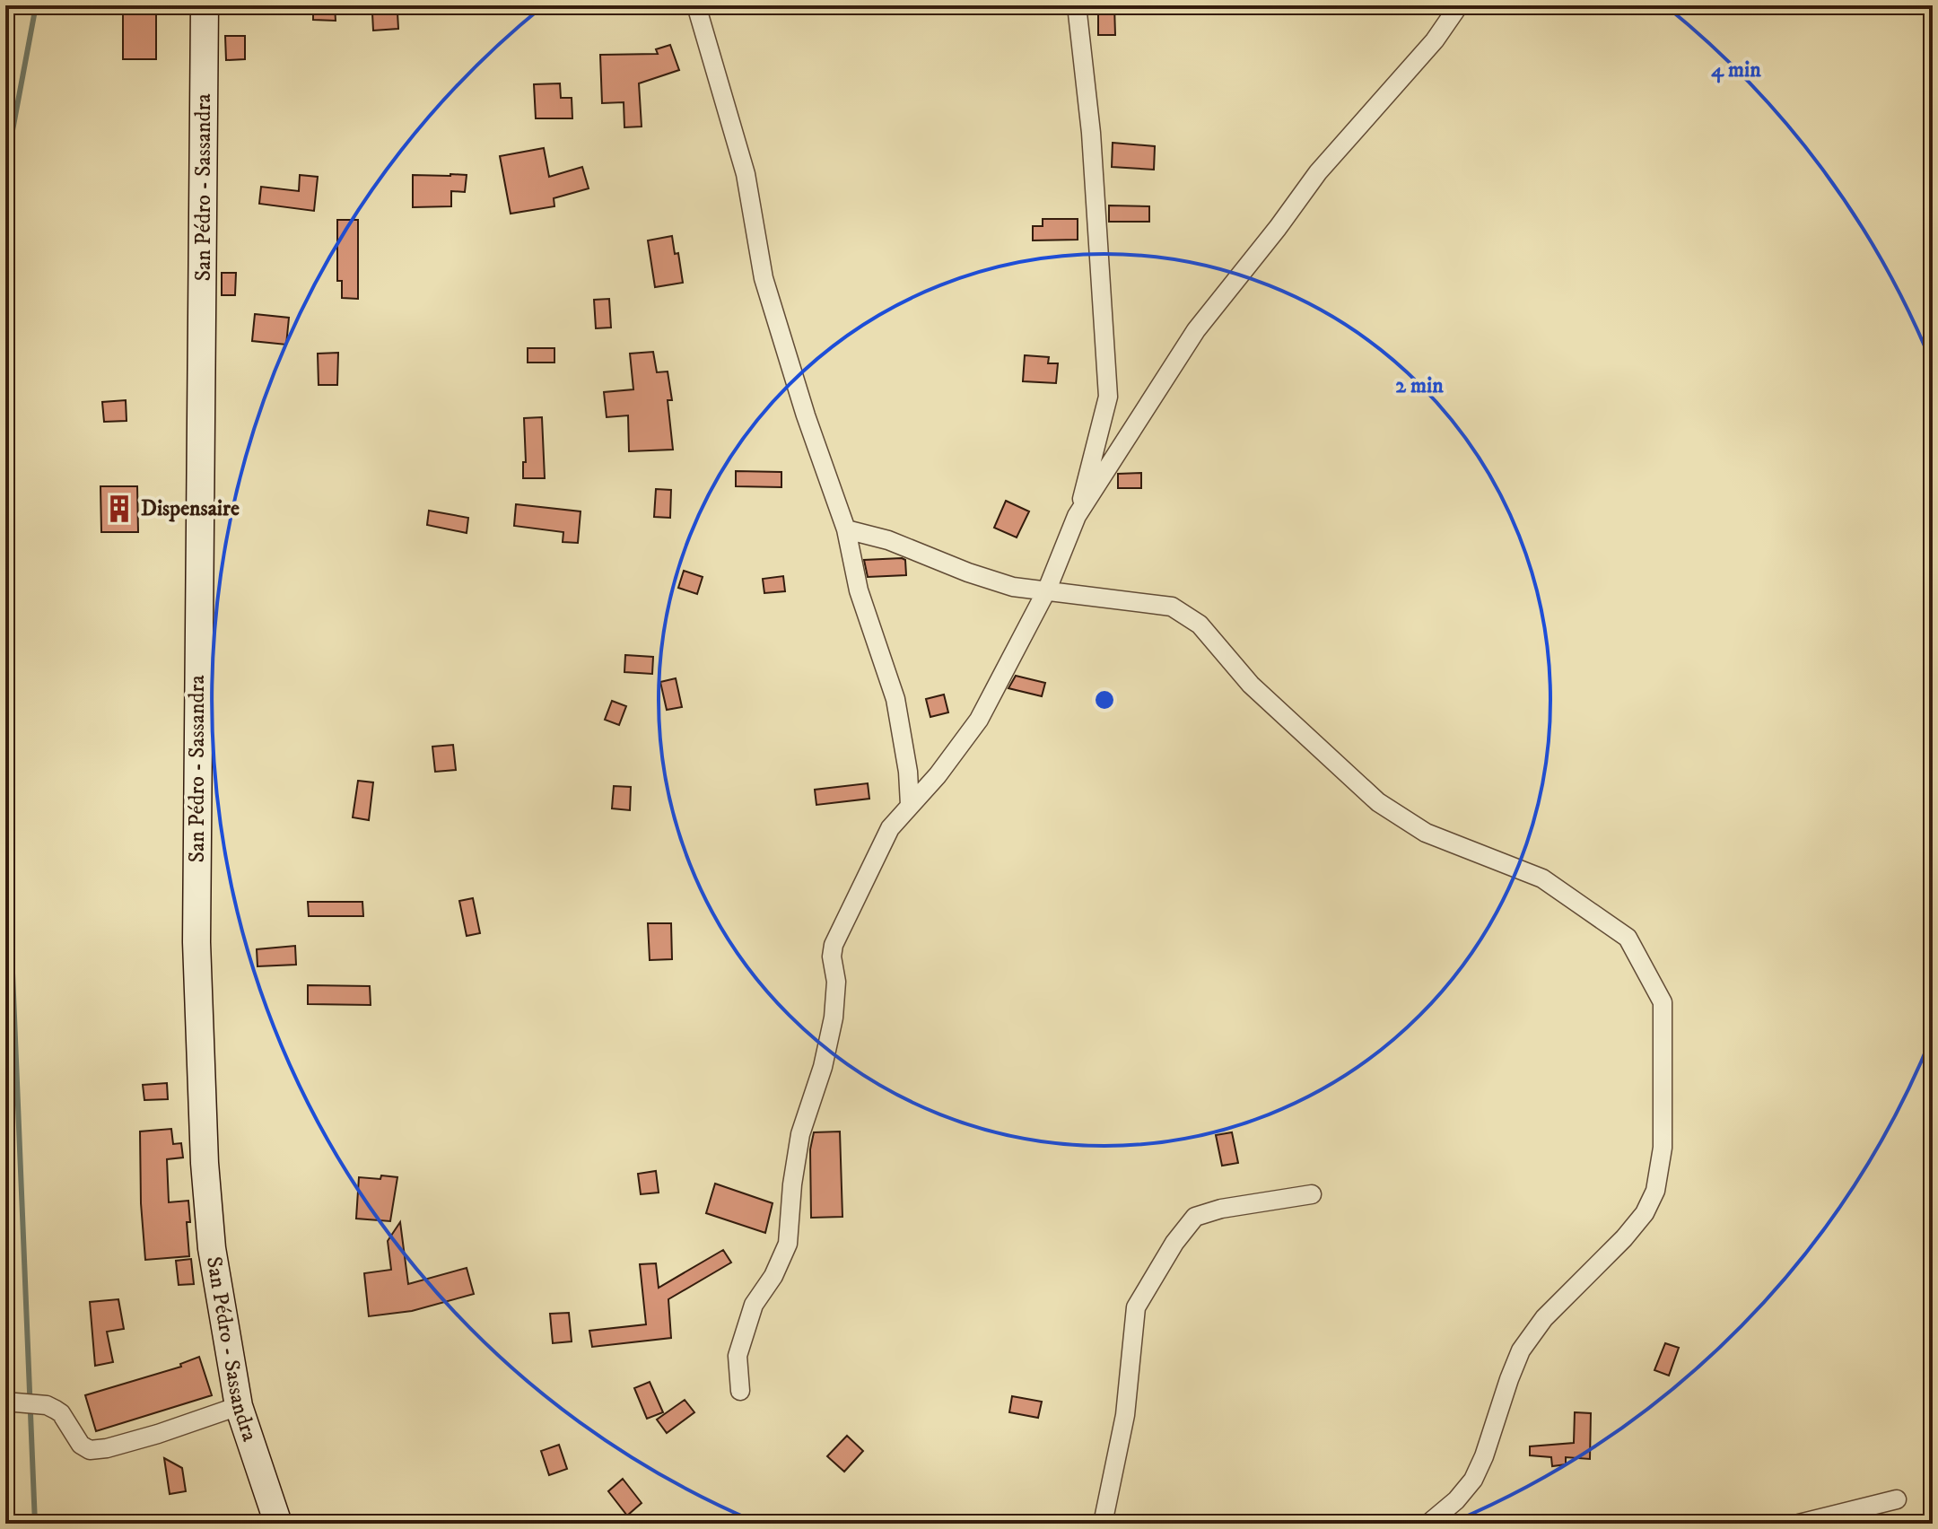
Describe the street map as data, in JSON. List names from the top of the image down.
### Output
{
  "streets": {
    "main road": ["San Pédro - Sassandra"]
  },
  "places": {
    "building": ["Dispensaire"]
  },
  "rings": ["4 min", "2 min"]
}
